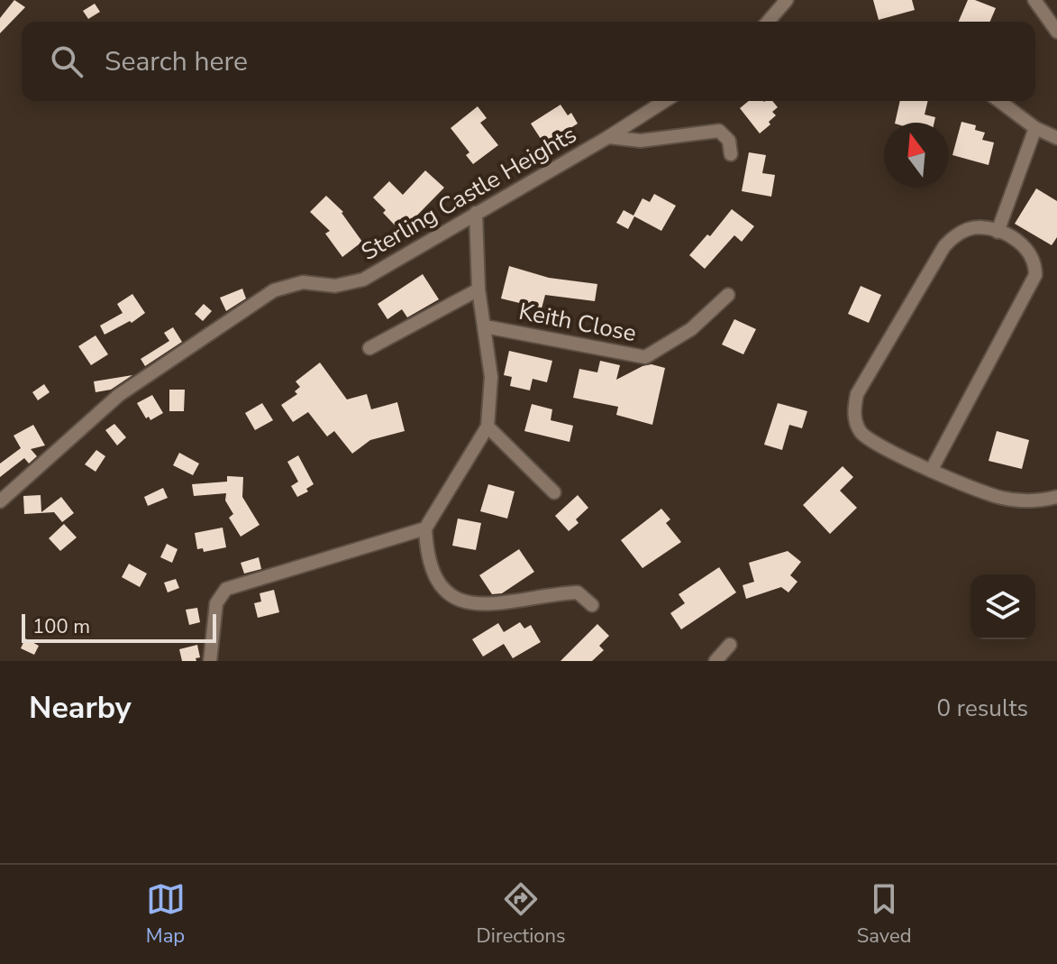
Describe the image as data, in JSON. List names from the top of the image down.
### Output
{
  "streets": {
    "street": ["Sterling Castle Heights", "Keith Close"]
  },
  "scale_bar": "100 m",
  "north": "top",
  "page": {
    "search": "Search here",
    "scale": "100 m",
    "heading": ["Nearby", "0 results"],
    "nav": ["Map", "Directions", "Saved"]
  }
}
